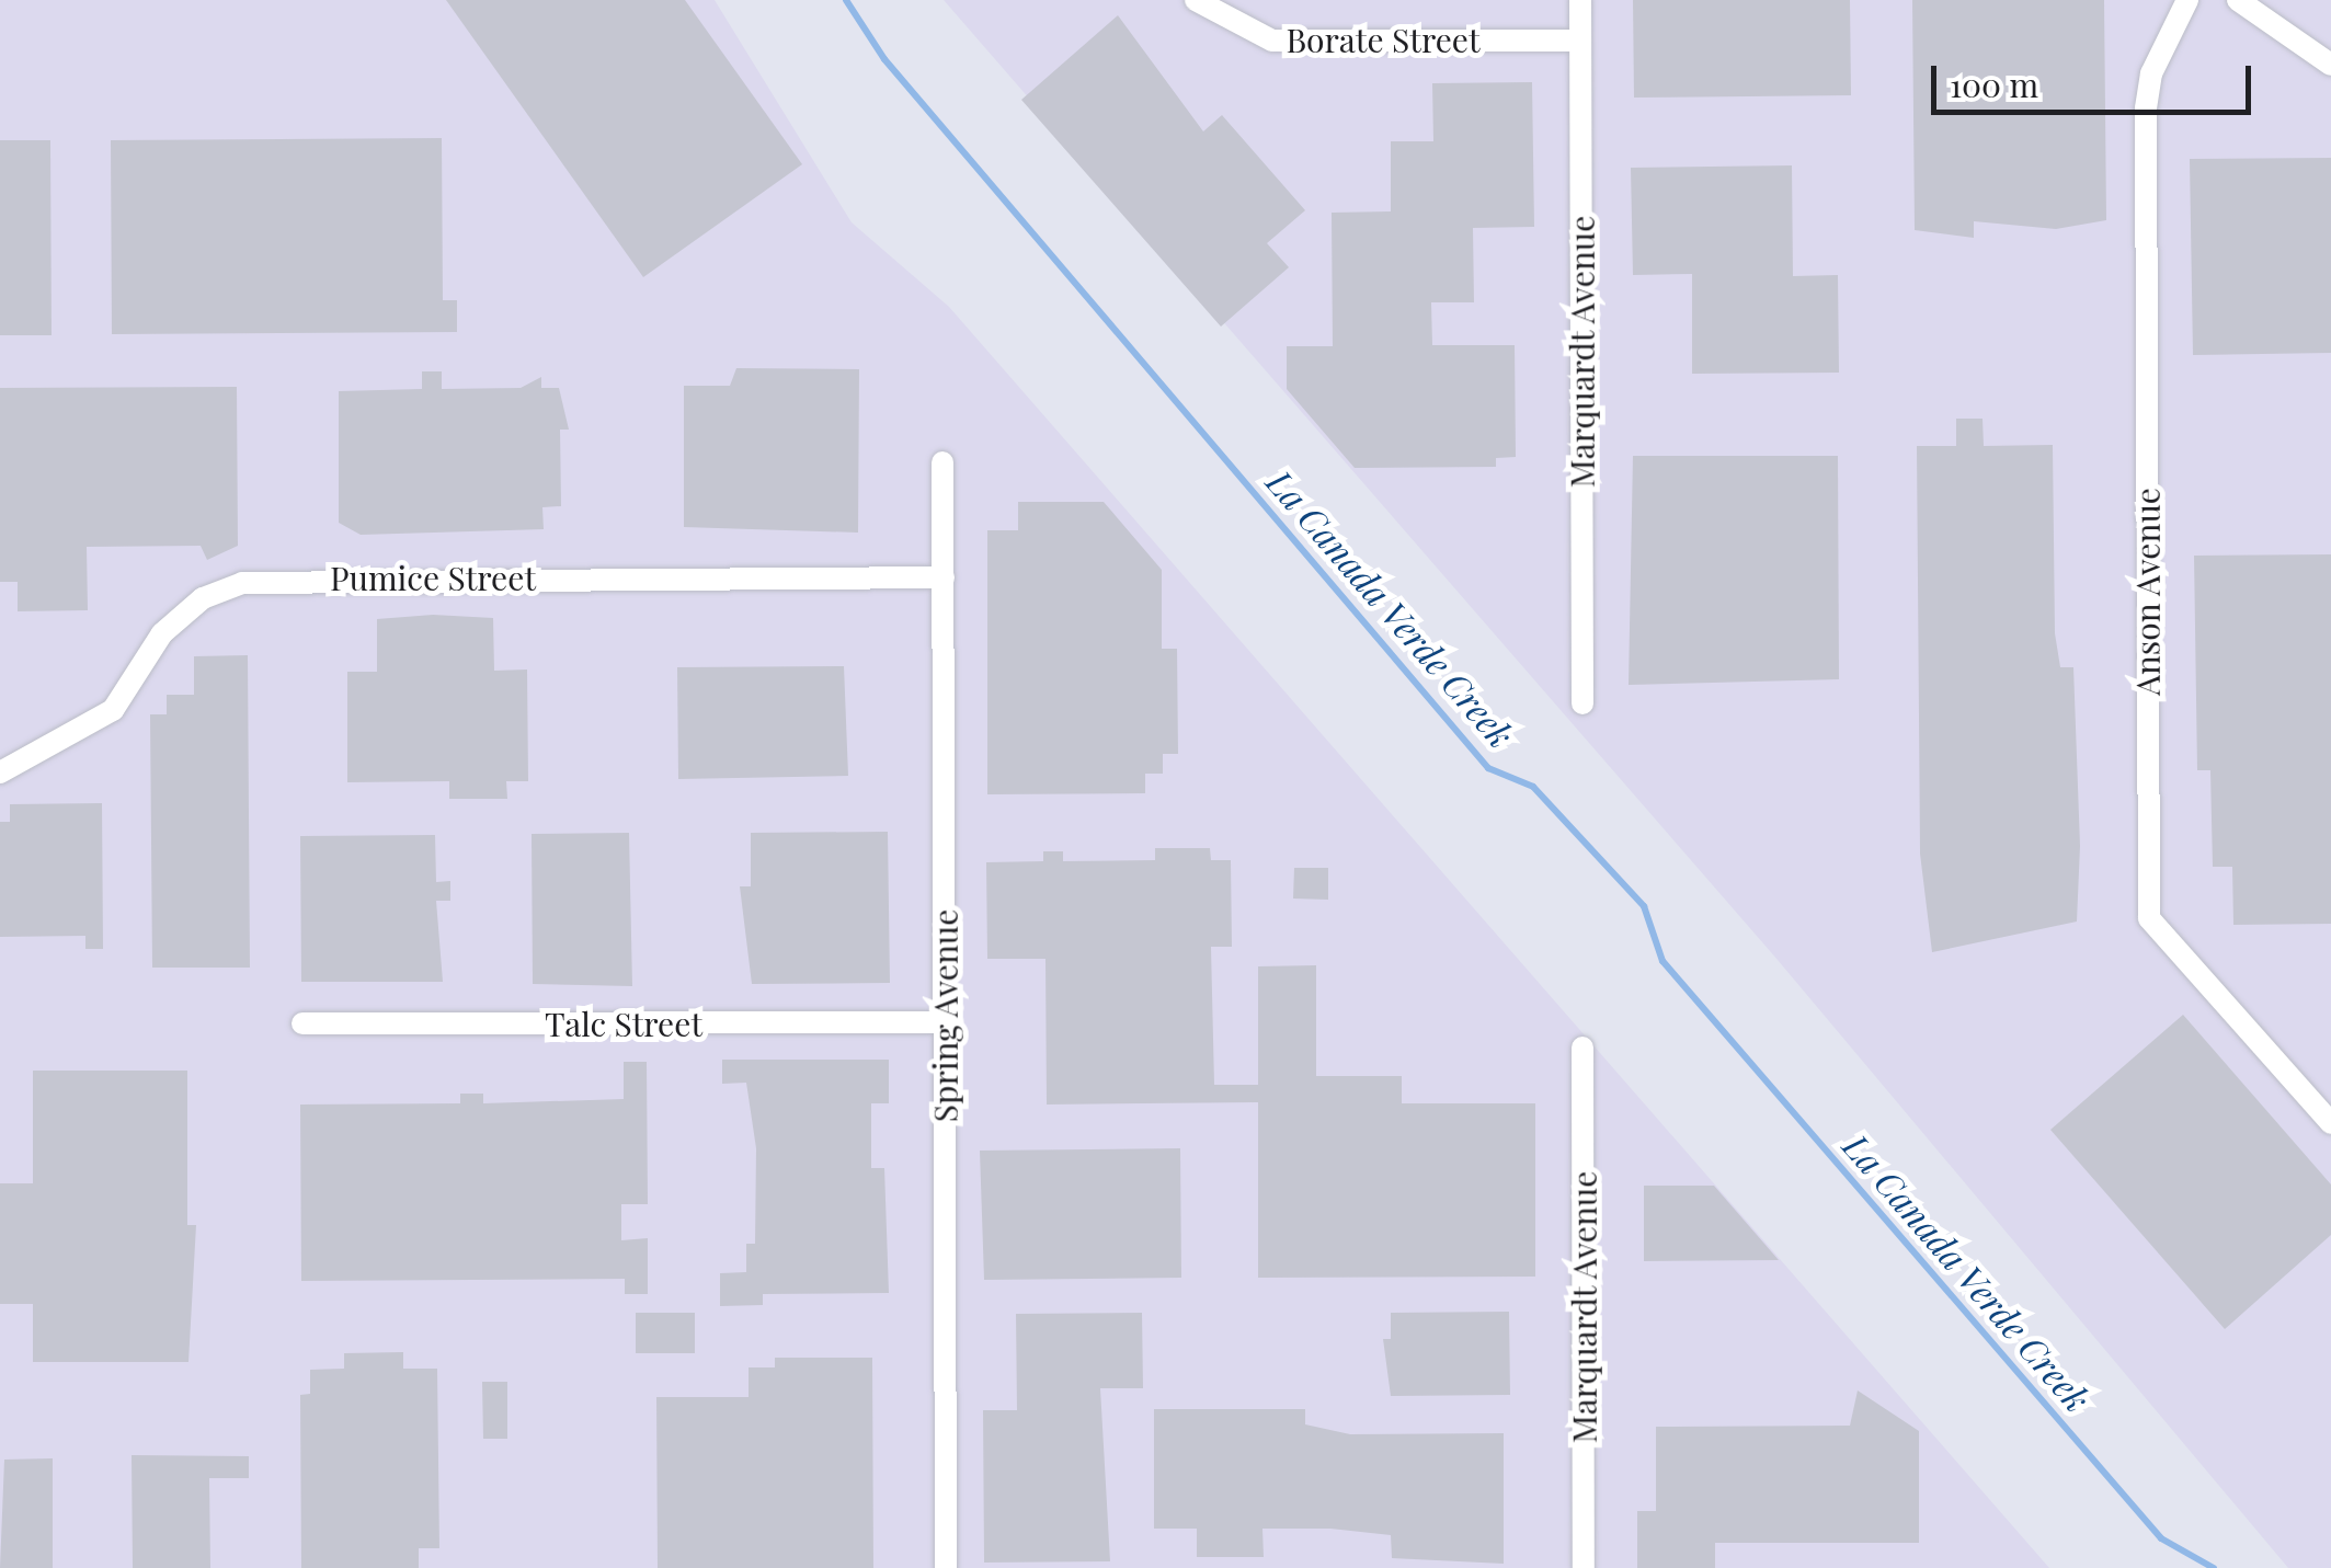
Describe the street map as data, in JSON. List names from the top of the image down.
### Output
{
  "streets": {
    "street": [
      "Borate Street",
      "Marquardt Avenue",
      "Pumice Street",
      "Anson Avenue",
      "Spring Avenue",
      "Talc Street"
    ]
  },
  "crossings": [
    ["Borate Street", "Marquardt Avenue"],
    ["Pumice Street", "Spring Avenue"],
    ["Spring Avenue", "Talc Street"]
  ],
  "water": ["La Canada Verde Creek"],
  "scale_bar": "100 m"
}
